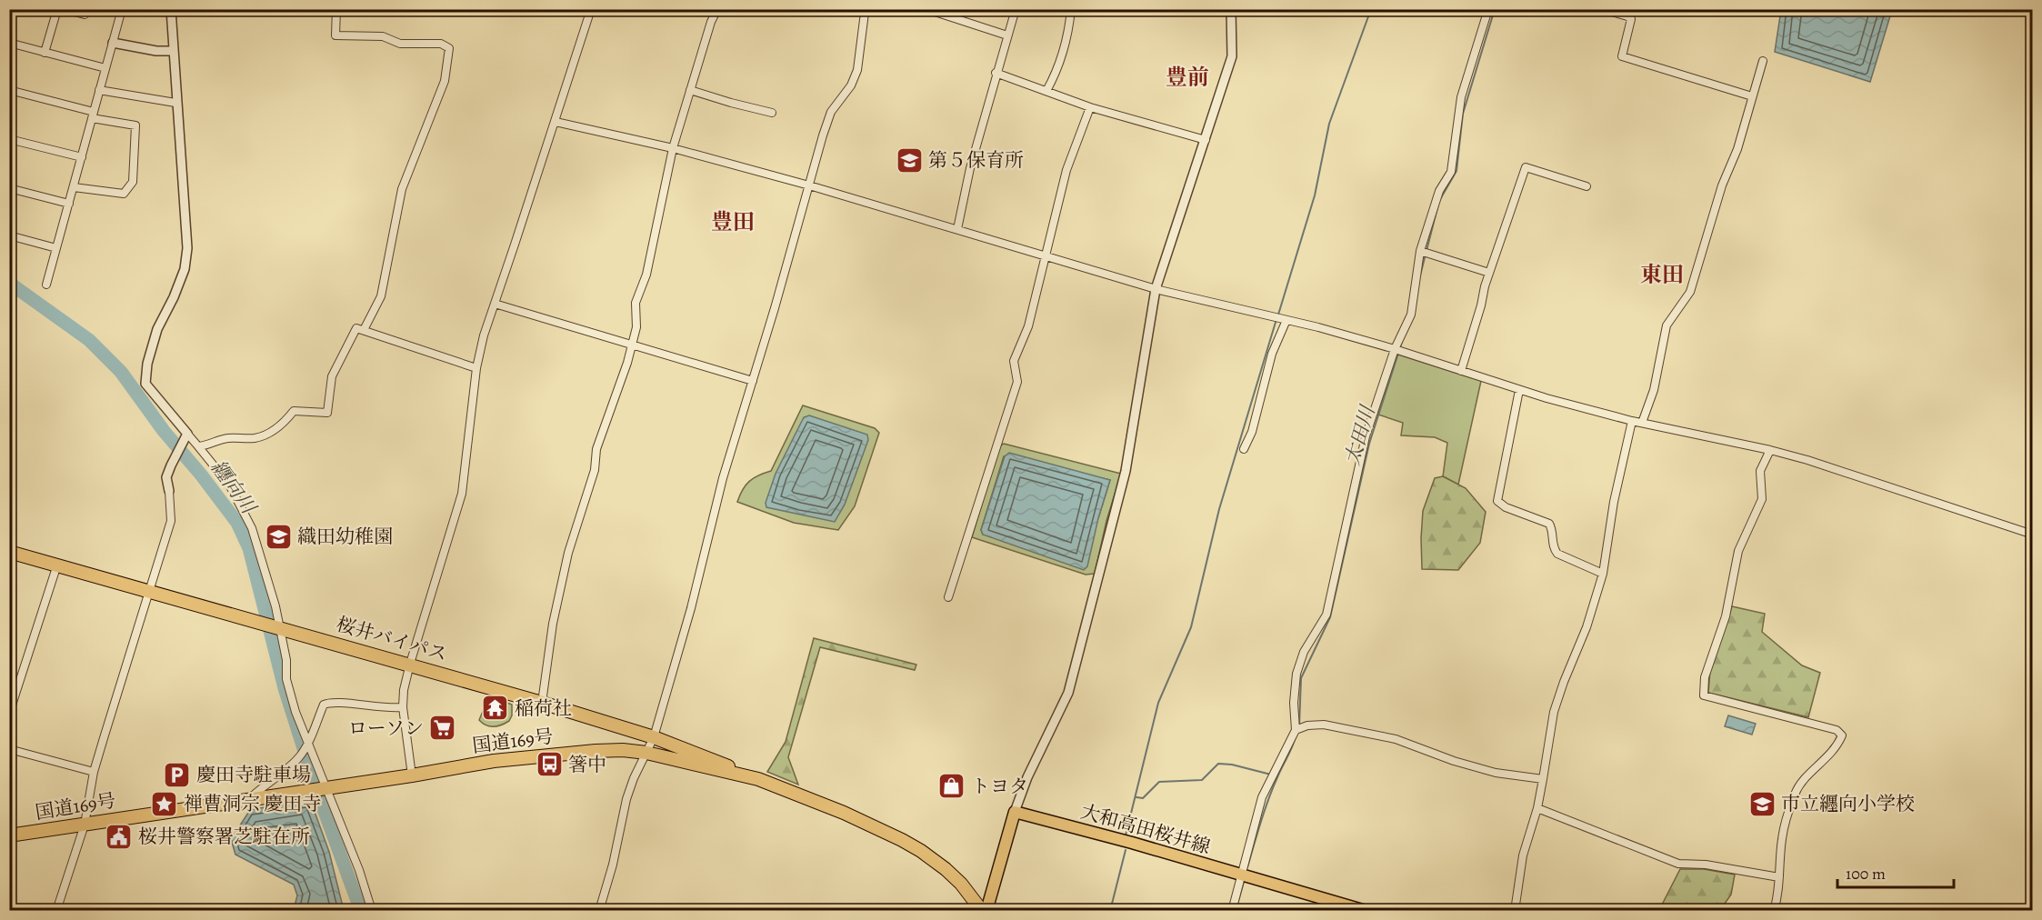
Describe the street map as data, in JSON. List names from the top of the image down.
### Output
{
  "streets": {
    "highway": ["桜井バイパス", "国道169号"],
    "main road": ["大和高田桜井線"]
  },
  "crossings": [
    ["桜井バイパス", "国道169号"]
  ],
  "districts": ["豊前", "豊田", "東田"],
  "water": ["太田川", "纒向川"],
  "places": {
    "school or university": ["第５保育所", "織田幼稚園", "市立纒向小学校"],
    "temple": ["稲荷社"],
    "supermarket": ["ローソン"],
    "bus stop": ["箸中"],
    "parking": ["慶田寺駐車場"],
    "shop": ["トヨタ"],
    "place": ["禅曹洞宗 慶田寺"],
    "public building": ["桜井警察署芝駐在所"]
  },
  "scale_bar": "100 m"
}
